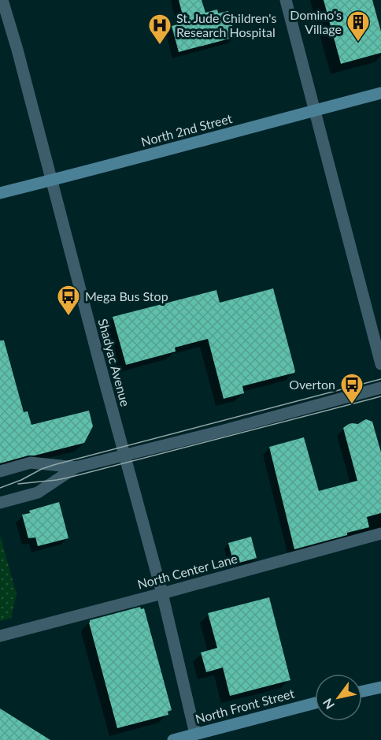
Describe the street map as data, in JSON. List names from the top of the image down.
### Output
{
  "streets": {
    "street": [
      "North 2nd Street",
      "Shadyac Avenue",
      "North Center Lane",
      "North Front Street"
    ]
  },
  "crossings": [
    ["North 2nd Street", "Shadyac Avenue"],
    ["Shadyac Avenue", "North Center Lane"],
    ["Shadyac Avenue", "North Front Street"]
  ],
  "places": {
    "building": ["Domino's Village"],
    "hospital": ["St. Jude Children's Research Hospital"],
    "bus stop": ["Mega Bus Stop", "Overton"]
  },
  "north": "bottom left"
}
